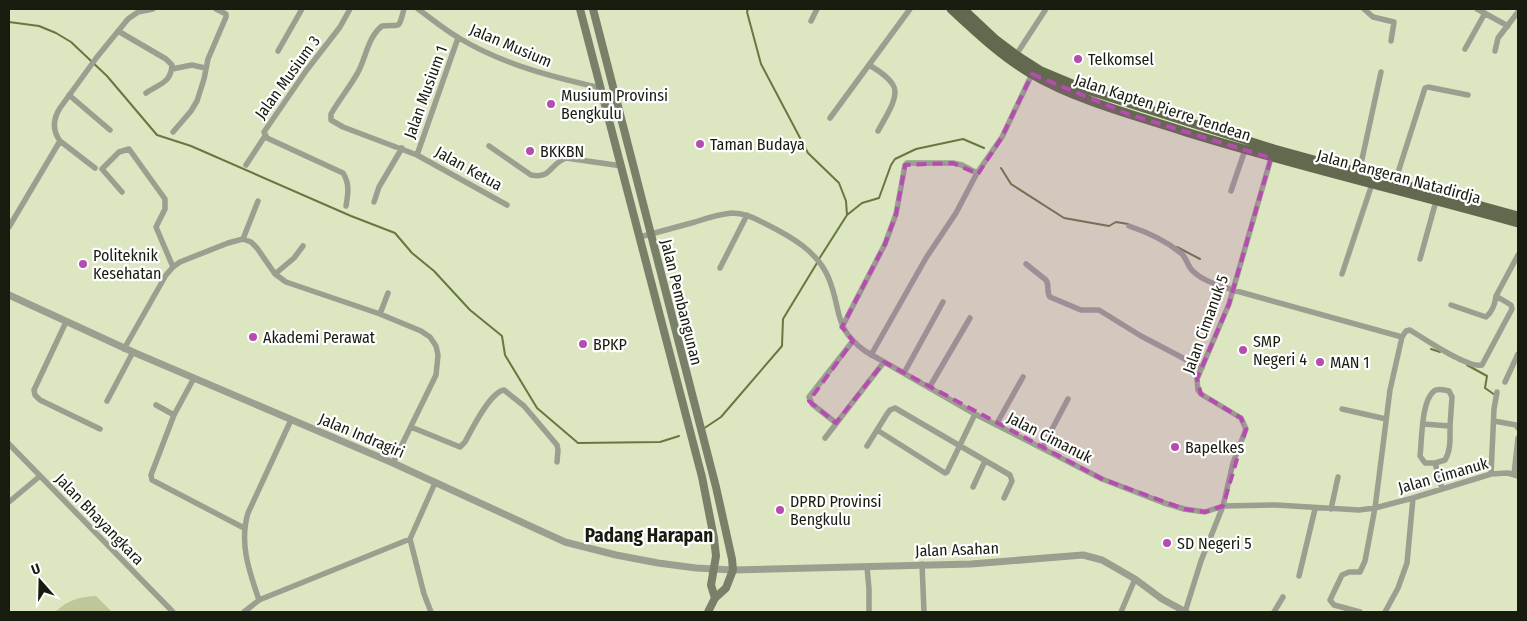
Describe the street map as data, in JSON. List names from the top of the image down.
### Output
{
  "streets": {
    "main road": ["Jalan Kapten Pierre Tendean", "Jalan Pangeran Natadirdja", "Jalan Pembangunan"],
    "street": [
      "Jalan Musium",
      "Jalan Musium 3",
      "Jalan Musium 1",
      "Jalan Ketua",
      "Jalan Cimanuk 5",
      "Jalan Indragiri",
      "Jalan Cimanuk",
      "Jalan Bhayangkara",
      "Jalan Asahan"
    ]
  },
  "crossings": [
    ["Jalan Musium", "Jalan Musium 1"],
    ["Jalan Musium", "Jalan Pembangunan"],
    ["Jalan Musium 1", "Jalan Ketua"],
    ["Jalan Kapten Pierre Tendean", "Jalan Pangeran Natadirdja"],
    ["Jalan Kapten Pierre Tendean", "Jalan Cimanuk 5"],
    ["Jalan Pangeran Natadirdja", "Jalan Cimanuk 5"],
    ["Jalan Pembangunan", "Jalan Indragiri"],
    ["Jalan Pembangunan", "Jalan Cimanuk"],
    ["Jalan Pembangunan", "Jalan Asahan"],
    ["Jalan Cimanuk 5", "Jalan Cimanuk"],
    ["Jalan Indragiri", "Jalan Asahan"]
  ],
  "districts": ["Padang Harapan"],
  "places": [
    "Telkomsel",
    "Musium Provinsi Bengkulu",
    "Taman Budaya",
    "BKKBN",
    "Politeknik Kesehatan",
    "Akademi Perawat",
    "BPKP",
    "SMP Negeri 4",
    "MAN 1",
    "Bapelkes",
    "DPRD Provinsi Bengkulu",
    "SD Negeri 5"
  ],
  "north": "top"
}
